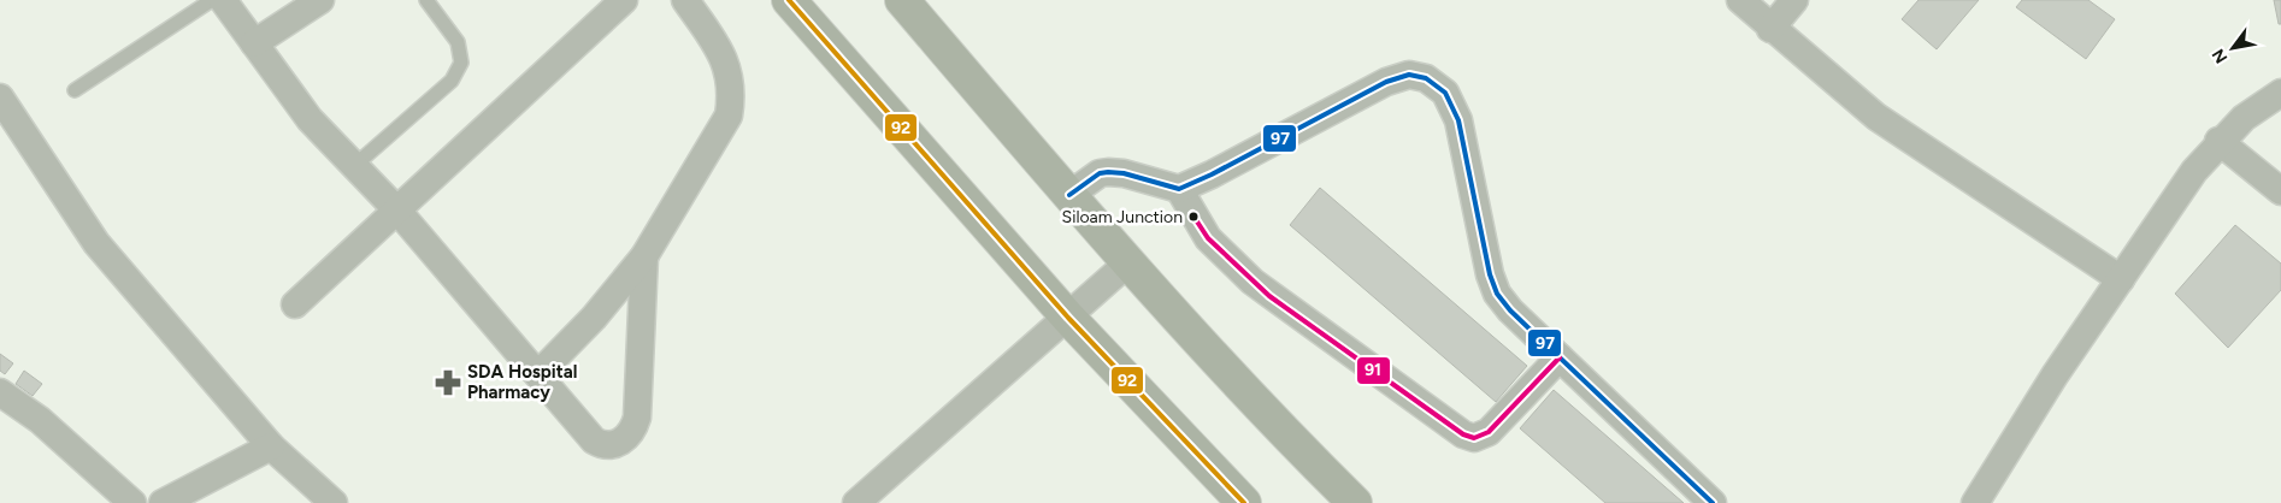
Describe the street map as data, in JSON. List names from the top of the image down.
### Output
{
  "places": {
    "other": ["Siloam Junction"],
    "pharmacy": ["SDA Hospital Pharmacy"]
  },
  "lines": ["transit line 92", "transit line 97", "transit line 91"],
  "north": "bottom left"
}
